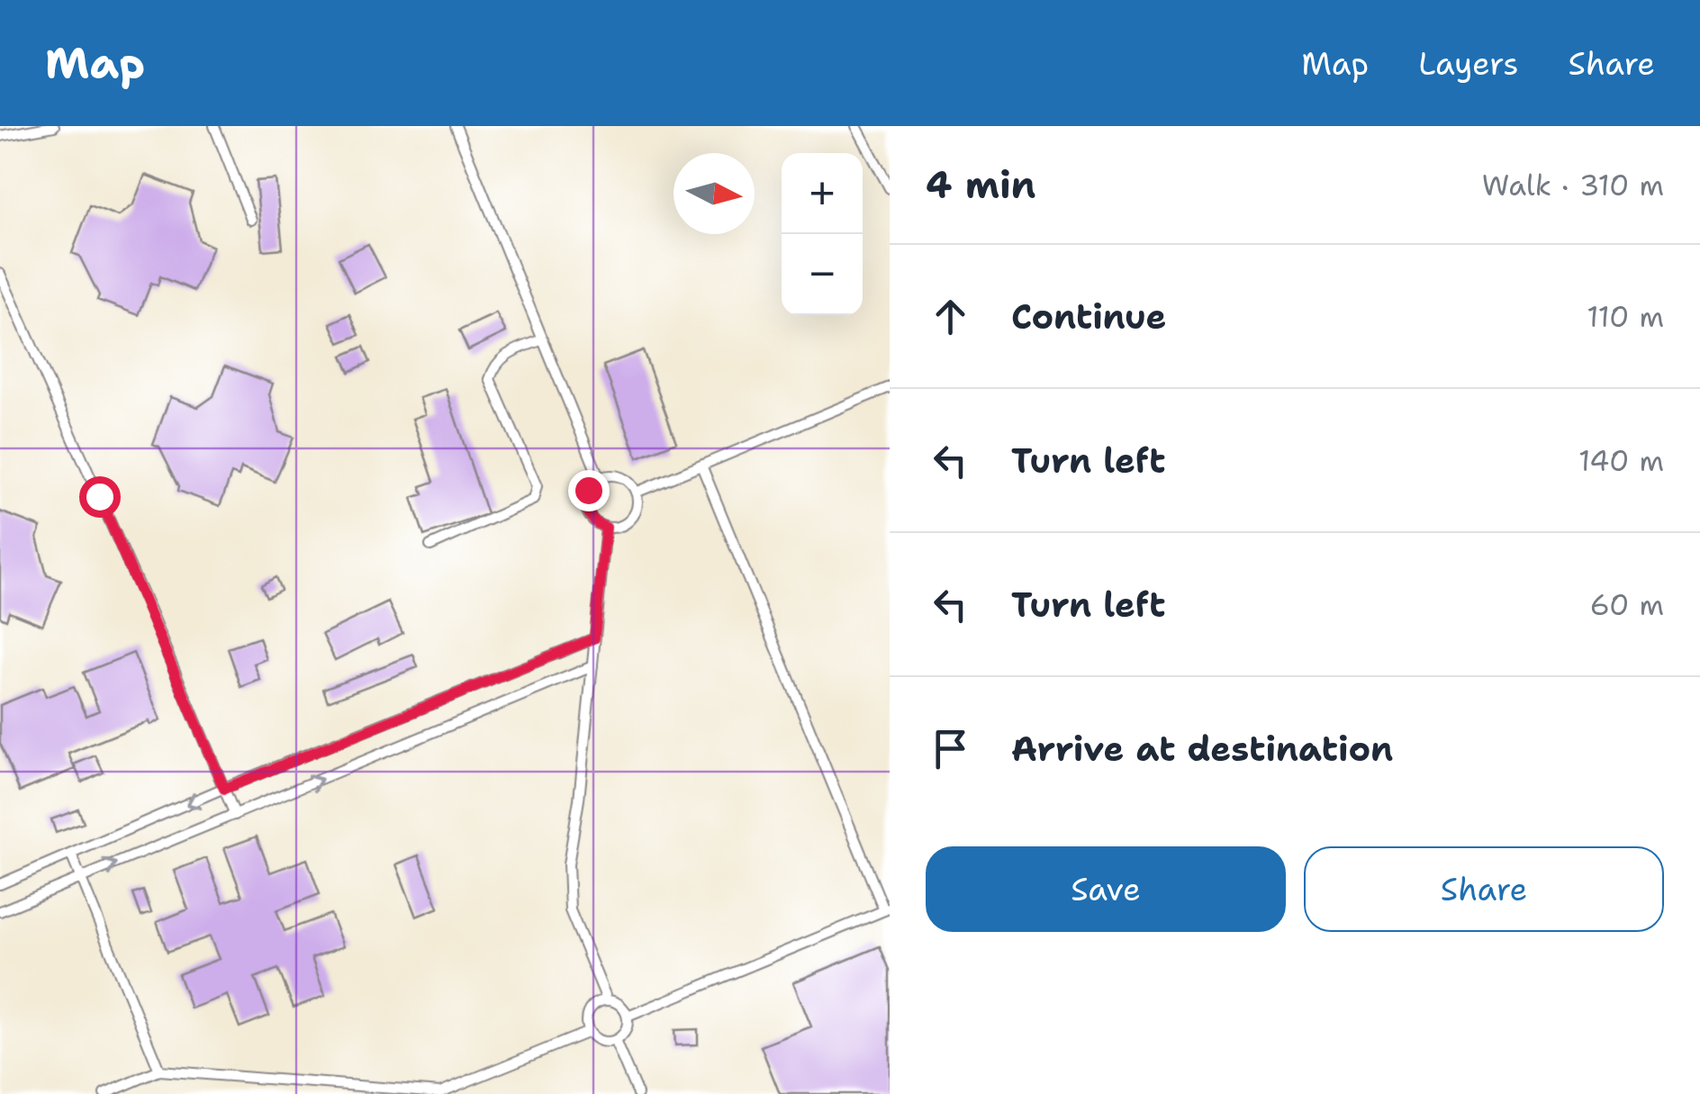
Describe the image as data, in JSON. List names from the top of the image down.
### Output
{
  "north": "right",
  "page": {
    "header": "Map",
    "nav": ["Map", "Layers", "Share"],
    "heading": ["4 min", "Walk · 310 m"],
    "map_buttons": ["+", "−"],
    "list": [
      ["Continue", "110 m"],
      ["Turn left", "140 m"],
      ["Turn left", "60 m"],
      "Arrive at destination"
    ],
    "buttons": ["Save", "Share"]
  }
}
